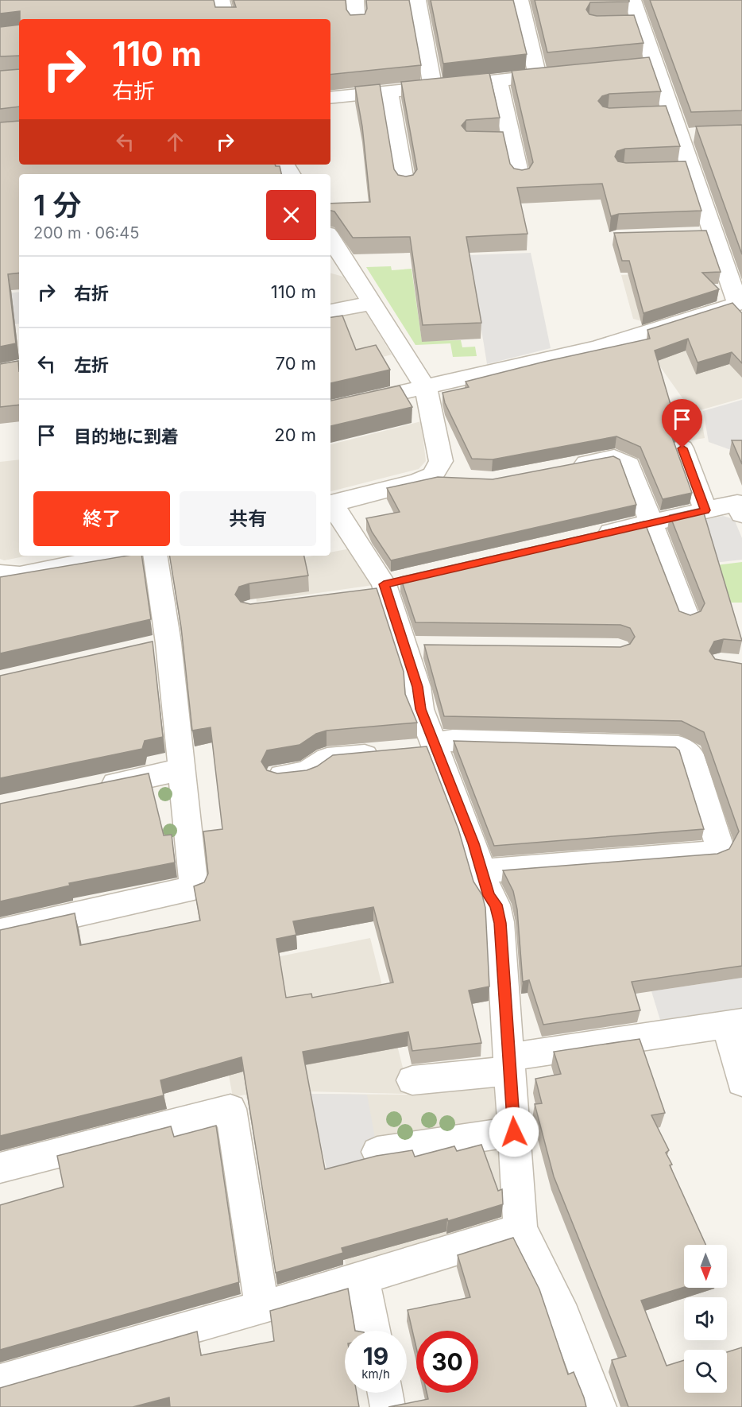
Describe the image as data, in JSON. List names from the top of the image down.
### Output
{
  "north": "bottom",
  "page": {
    "turn": ["110 m", "右折"],
    "heading": ["1 分", "200 m · 06:45"],
    "list": [
      {
        "name": "右折",
        "value": "110 m"
      },
      {
        "name": "左折",
        "value": "70 m"
      },
      {
        "name": "目的地に到着",
        "value": "20 m"
      }
    ],
    "buttons": ["終了", "共有"],
    "speed": "19 km/h",
    "limit": "30"
  }
}
